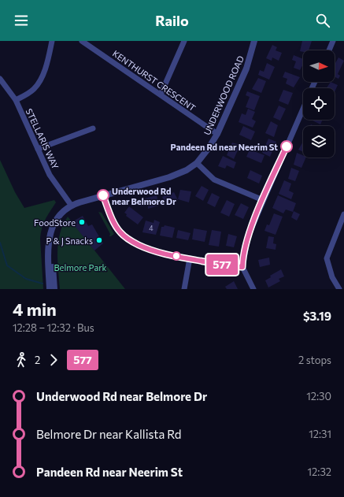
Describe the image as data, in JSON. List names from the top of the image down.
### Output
{
  "streets": {
    "street": ["KENTHURST CRESCENT", "UNDERWOOD ROAD", "STELLARIS WAY"]
  },
  "crossings": [
    ["KENTHURST CRESCENT", "UNDERWOOD ROAD"],
    ["UNDERWOOD ROAD", "STELLARIS WAY"]
  ],
  "parks": ["Belmore Park"],
  "places": [
    "Pandeen Rd near Neerim St",
    "Underwood Rd near Belmore Dr",
    "FoodStore",
    "P & J Snacks"
  ],
  "lines": ["bus line 577"],
  "house_numbers": ["4"],
  "north": "right",
  "page": {
    "header": "Railo",
    "on_map": "577",
    "heading": ["4 min", "12:28 – 12:32 · Bus", "$3.19"],
    "legs": ["2", "577", "2 stops"],
    "list": [
      {
        "name": "Underwood Rd near Belmore Dr",
        "value": "12:30"
      },
      {
        "name": "Belmore Dr near Kallista Rd",
        "value": "12:31"
      },
      {
        "name": "Pandeen Rd near Neerim St",
        "value": "12:32"
      }
    ]
  }
}
